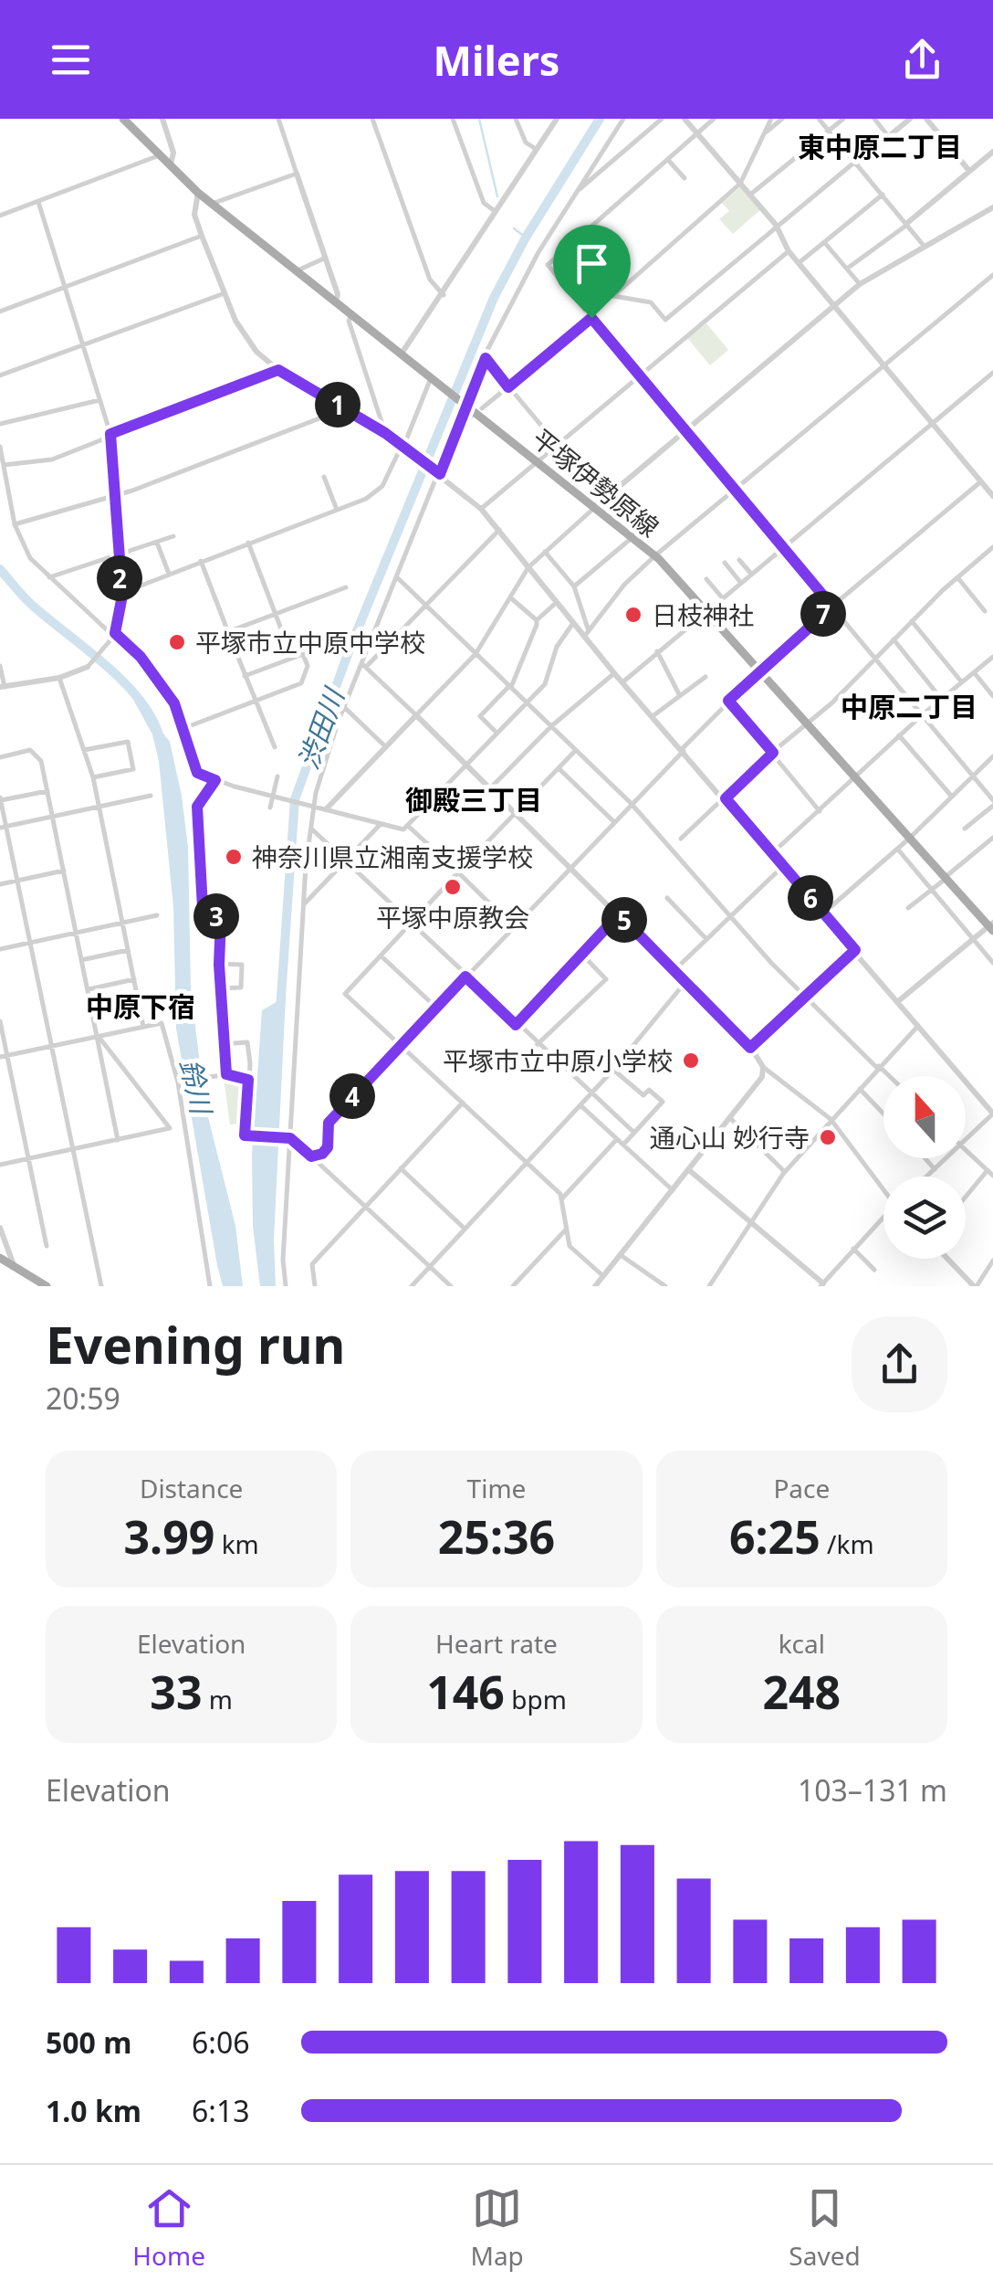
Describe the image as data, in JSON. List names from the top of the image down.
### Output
{
  "streets": {
    "main road": ["平塚伊勢原線"]
  },
  "districts": [
    "東中原二丁目",
    "中原二丁目",
    "御殿三丁目",
    "中原下宿"
  ],
  "water": ["渋田川", "鈴川"],
  "places": [
    "日枝神社",
    "平塚市立中原中学校",
    "神奈川県立湘南支援学校",
    "平塚中原教会",
    "平塚市立中原小学校",
    "通心山 妙行寺"
  ],
  "north": "top",
  "page": {
    "header": "Milers",
    "pins": [
      "1",
      "2",
      "7",
      "6",
      "3",
      "5",
      "4"
    ],
    "heading": ["Evening run", "20:59"],
    "stats": [
      ["Distance", "3.99 km"],
      ["Time", "25:36"],
      ["Pace", "6:25 /km"],
      ["Elevation", "33 m"],
      ["Heart rate", "146 bpm"],
      ["kcal", "248"]
    ],
    "chart": ["Elevation", "103–131 m"],
    "list": [
      {
        "name": "500 m",
        "note": "6:06"
      },
      {
        "name": "1.0 km",
        "note": "6:13"
      }
    ],
    "tabs": ["Home", "Map", "Saved"]
  }
}
